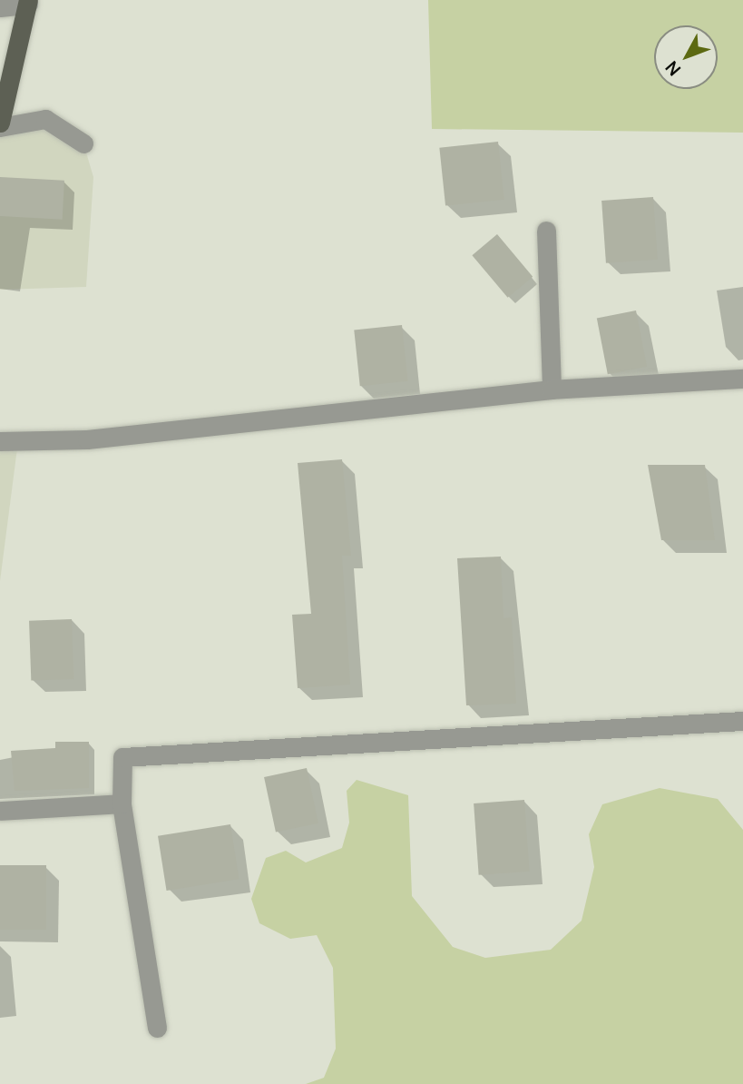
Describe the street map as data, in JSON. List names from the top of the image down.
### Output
{
  "north": "bottom left"
}
